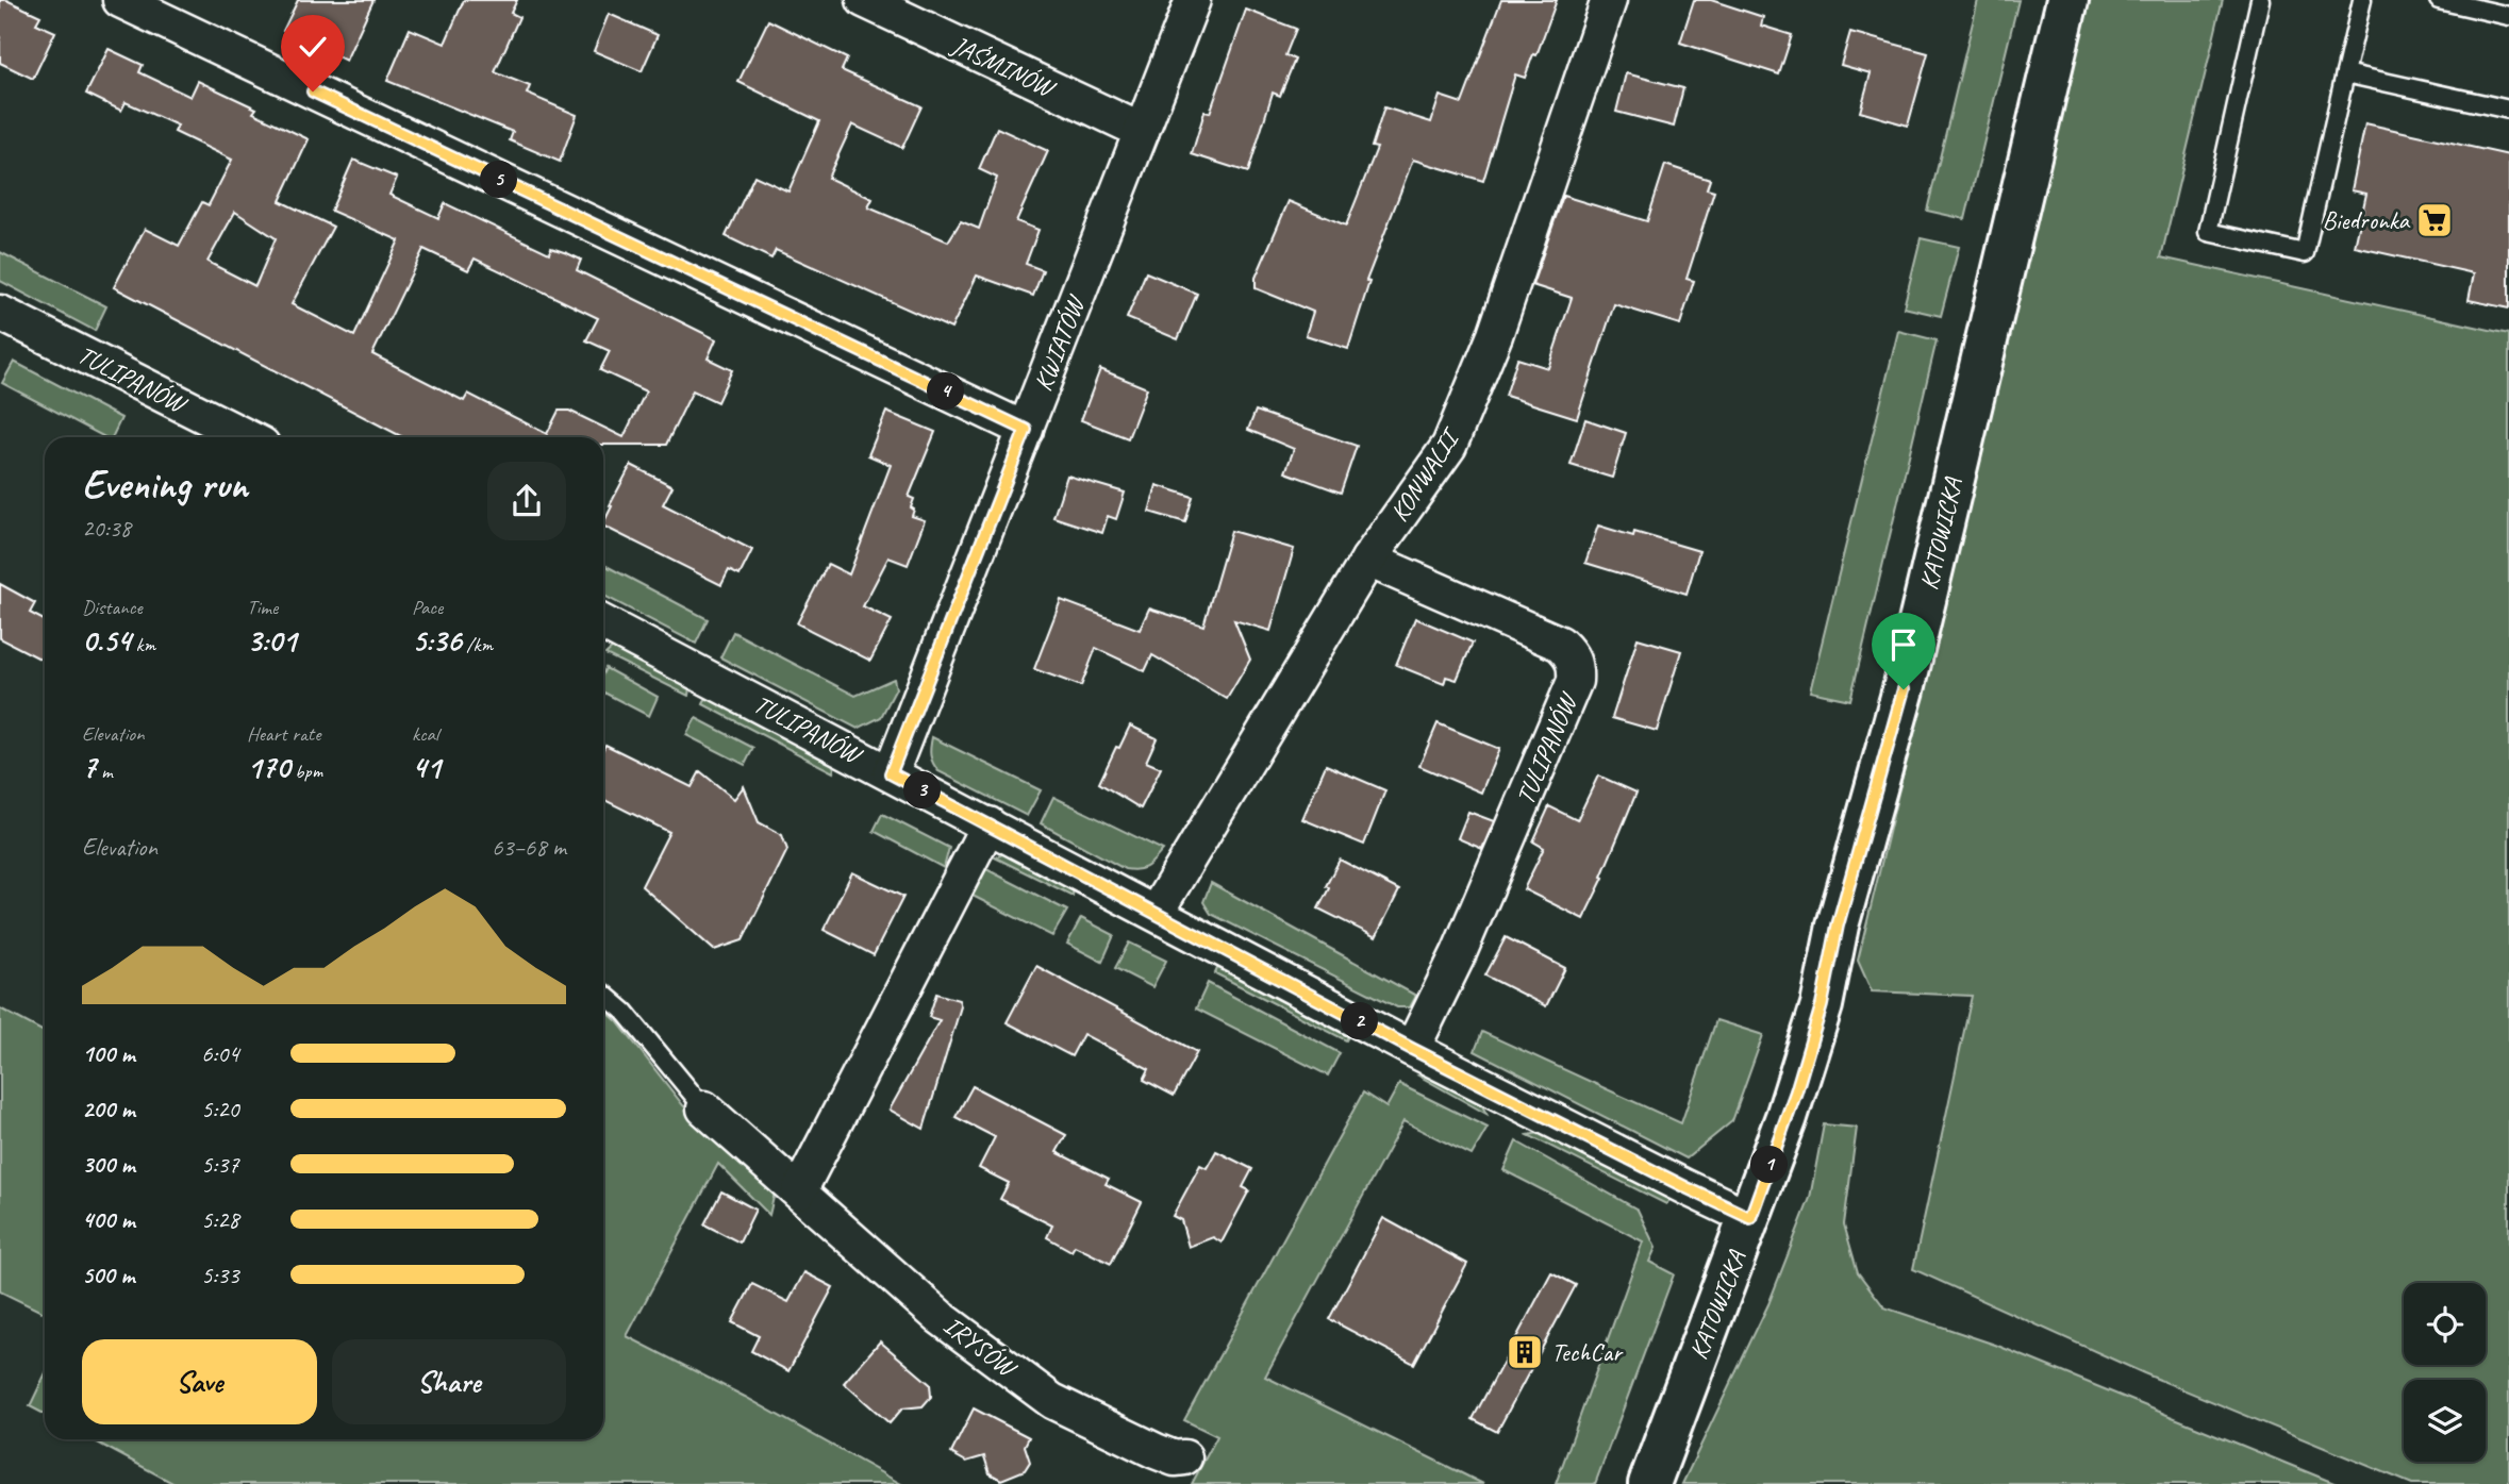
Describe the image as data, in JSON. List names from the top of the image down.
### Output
{
  "streets": {
    "main road": ["KATOWICKA"],
    "street": [
      "JAŚMINÓW",
      "KWIATÓW",
      "TULIPANÓW",
      "KONWALII",
      "IRYSÓW"
    ]
  },
  "crossings": [
    ["JAŚMINÓW", "KWIATÓW"],
    ["KWIATÓW", "TULIPANÓW"],
    ["TULIPANÓW", "KONWALII"],
    ["TULIPANÓW", "KATOWICKA"]
  ],
  "places": {
    "supermarket": ["Biedronka"],
    "building": ["TechCar"]
  },
  "page": {
    "pins": [
      "5",
      "4",
      "3",
      "2",
      "1"
    ],
    "heading": ["Evening run", "20:38"],
    "stats": [
      ["Distance", "0.54 km"],
      ["Time", "3:01"],
      ["Pace", "5:36 /km"],
      ["Elevation", "7 m"],
      ["Heart rate", "170 bpm"],
      ["kcal", "41"]
    ],
    "chart": ["Elevation", "63–68 m"],
    "list": [
      {
        "name": "100 m",
        "note": "6:04"
      },
      {
        "name": "200 m",
        "note": "5:20"
      },
      {
        "name": "300 m",
        "note": "5:37"
      },
      {
        "name": "400 m",
        "note": "5:28"
      },
      {
        "name": "500 m",
        "note": "5:33"
      }
    ],
    "buttons": ["Save", "Share"]
  }
}
